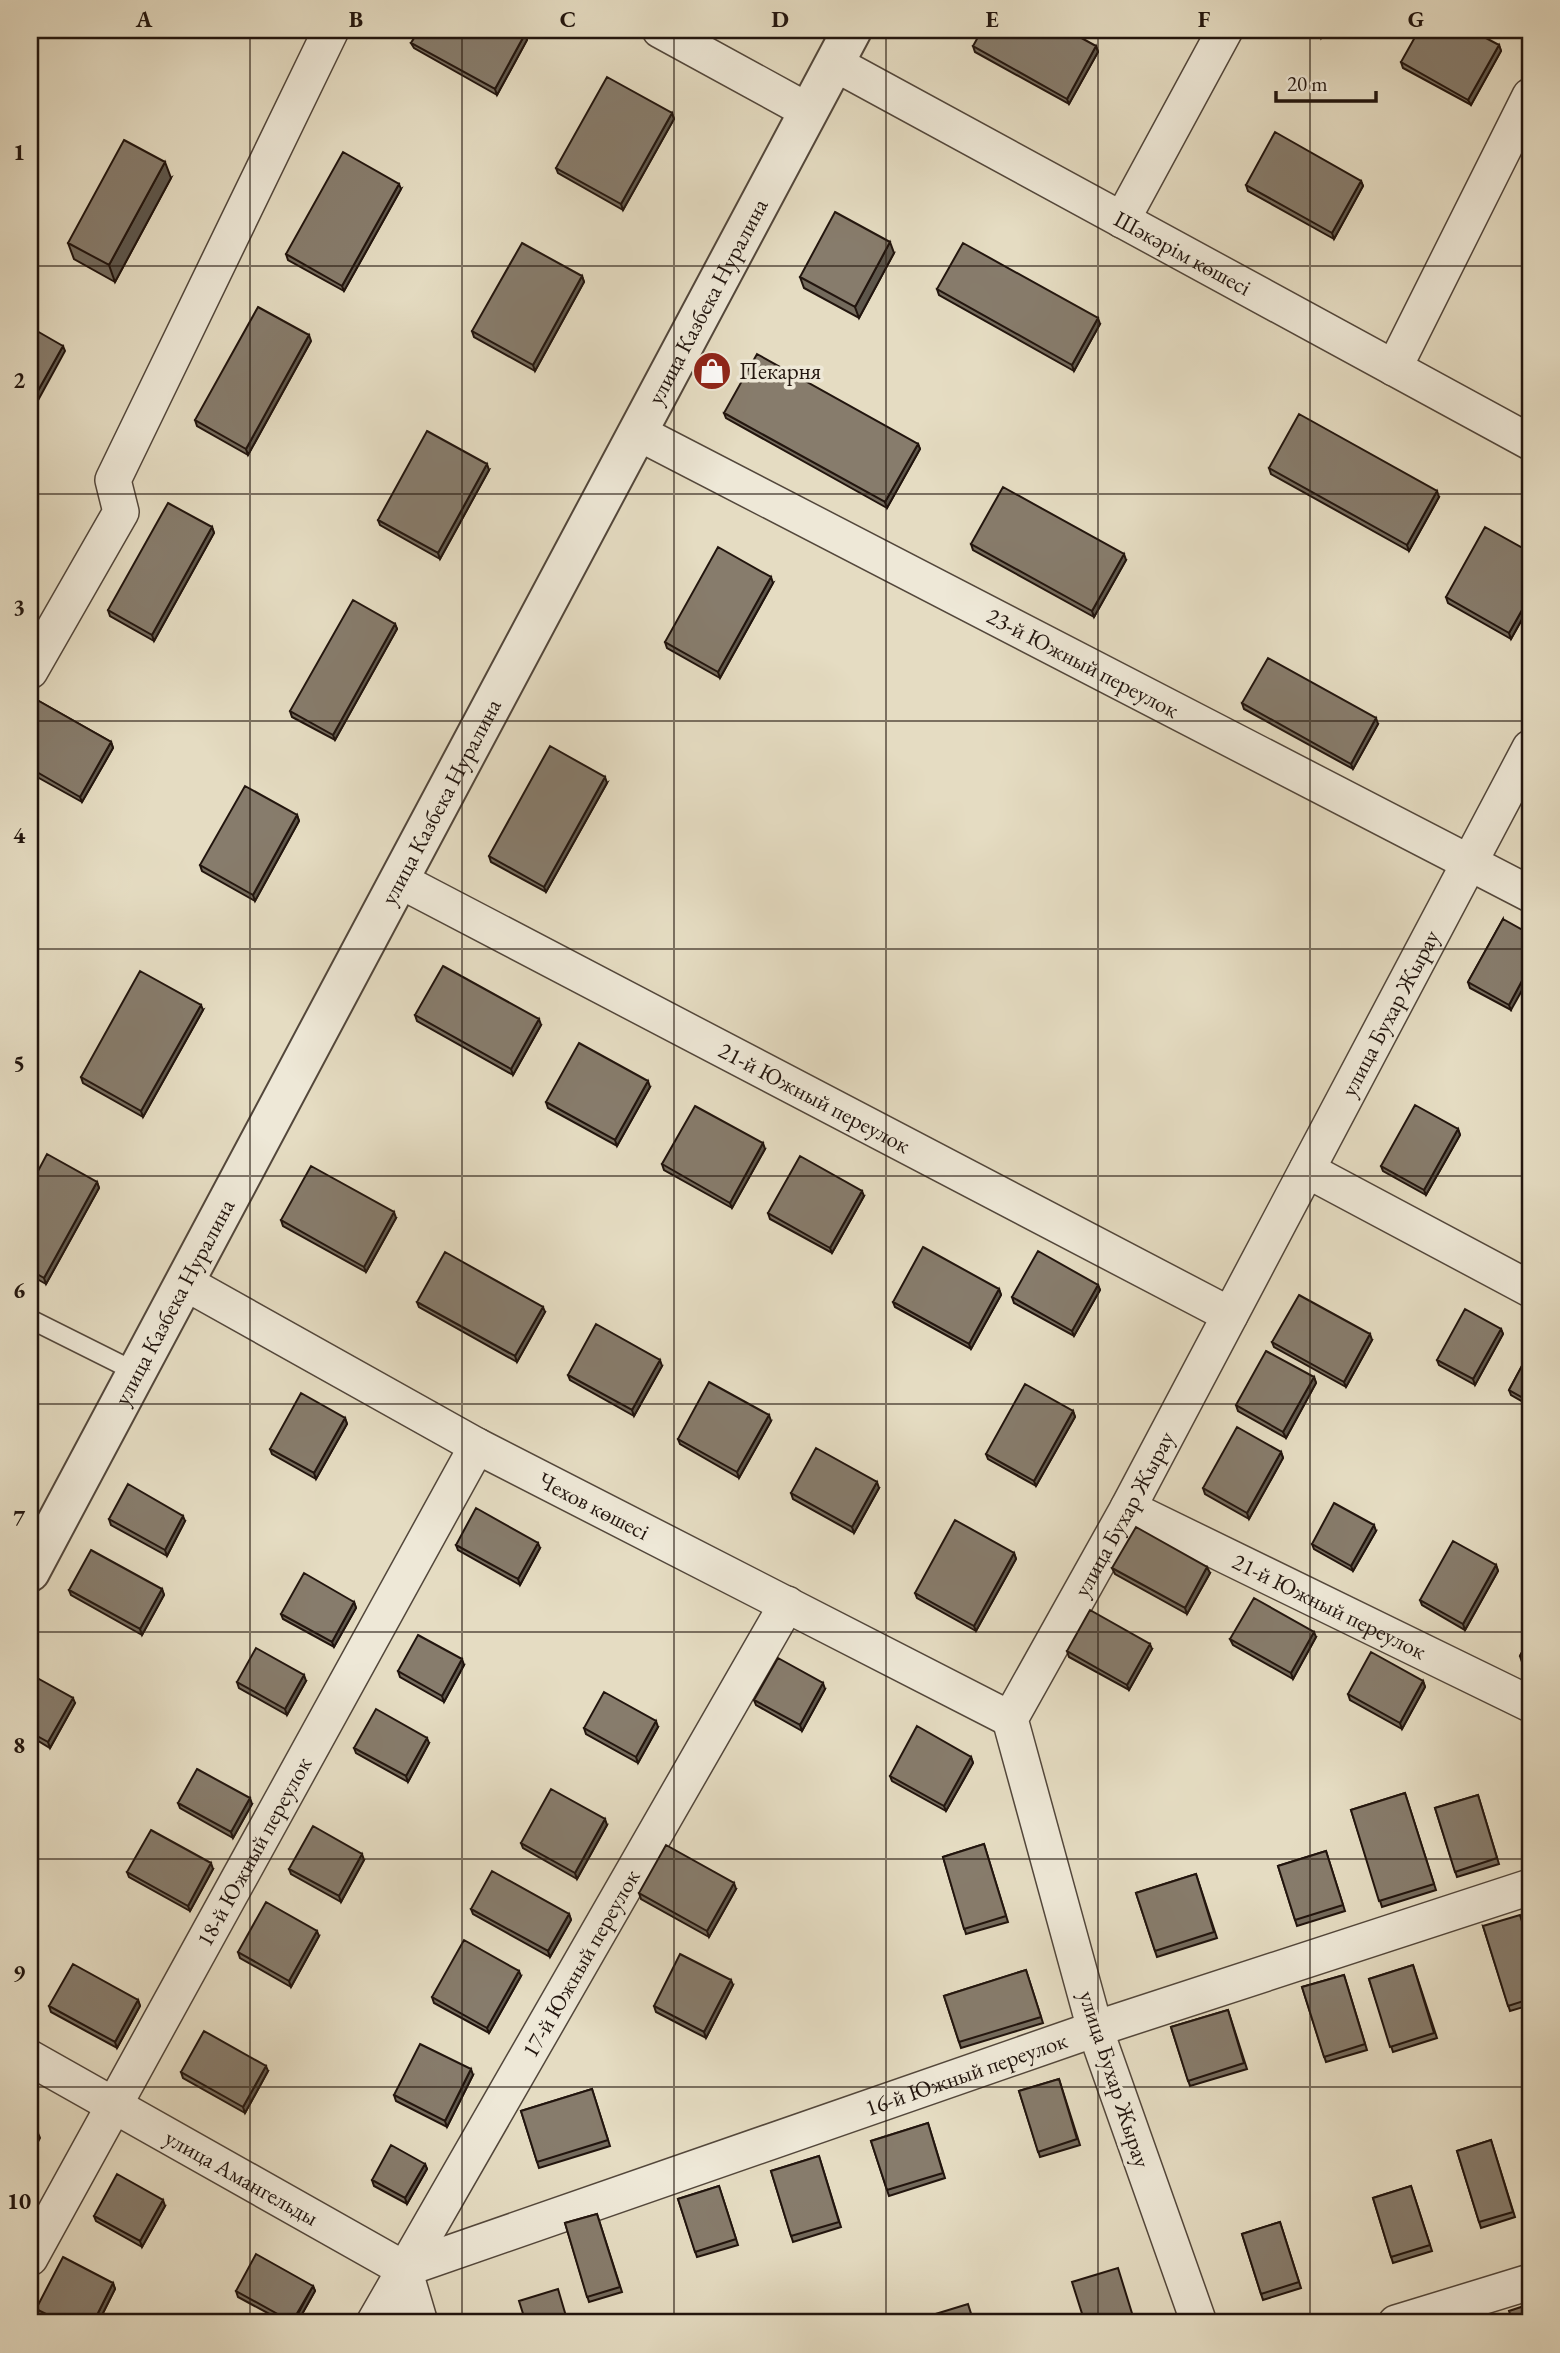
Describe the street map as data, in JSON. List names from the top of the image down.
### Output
{
  "streets": {
    "street": [
      "Шәкәрім көшесі",
      "улица Казбека Нуралина",
      "23-й Южный переулок",
      "улица Бухар Жырау",
      "21-й Южный переулок",
      "Чехов көшесі",
      "18-й Южный переулок",
      "17-й Южный переулок",
      "16-й Южный переулок",
      "улица Амангельды"
    ]
  },
  "crossings": [
    ["Шәкәрім көшесі", "улица Казбека Нуралина"],
    ["улица Казбека Нуралина", "23-й Южный переулок"],
    ["улица Казбека Нуралина", "21-й Южный переулок"],
    ["улица Казбека Нуралина", "Чехов көшесі"],
    ["23-й Южный переулок", "улица Бухар Жырау"],
    ["улица Бухар Жырау", "21-й Южный переулок"],
    ["улица Бухар Жырау", "Чехов көшесі"],
    ["улица Бухар Жырау", "16-й Южный переулок"],
    ["Чехов көшесі", "18-й Южный переулок"],
    ["Чехов көшесі", "17-й Южный переулок"],
    ["18-й Южный переулок", "улица Амангельды"],
    ["17-й Южный переулок", "16-й Южный переулок"],
    ["17-й Южный переулок", "улица Амангельды"],
    ["16-й Южный переулок", "улица Амангельды"]
  ],
  "places": {
    "shop": ["Пекарня"]
  },
  "scale_bar": "20 m",
  "grid": {
    "columns": [
      "A",
      "B",
      "C",
      "D",
      "E",
      "F",
      "G"
    ],
    "rows": [
      "1",
      "2",
      "3",
      "4",
      "5",
      "6",
      "7",
      "8",
      "9",
      "10"
    ]
  }
}
